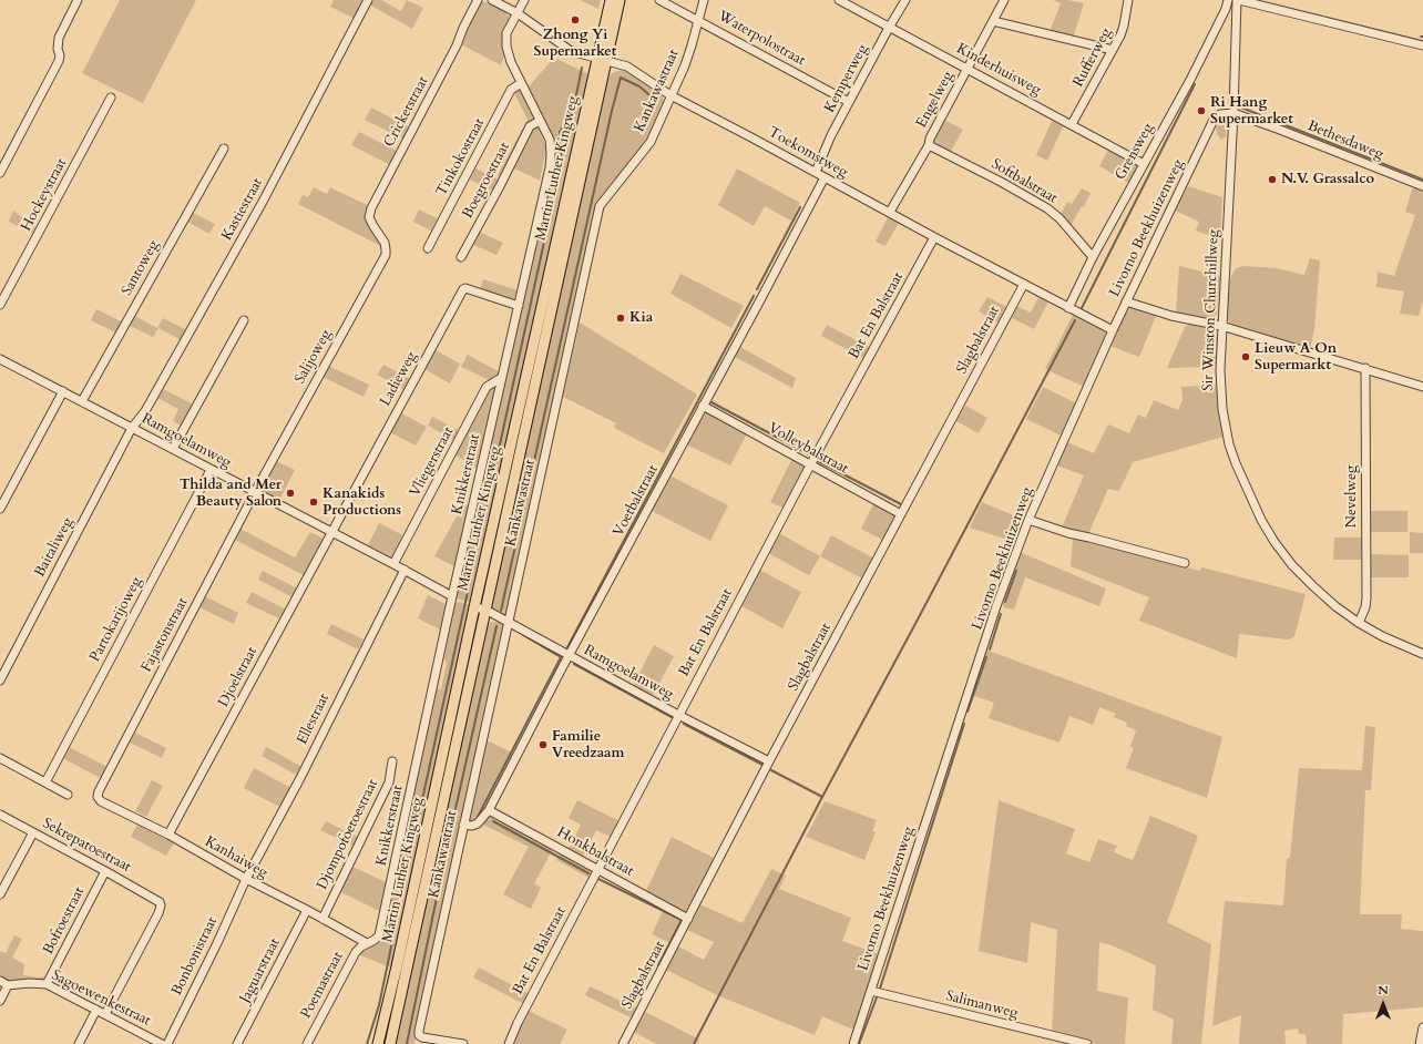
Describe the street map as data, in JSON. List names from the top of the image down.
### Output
{
  "streets": {
    "main road": ["Martin Luther Kingweg"],
    "street": [
      "Waterpolostraat",
      "Rufferweg",
      "Kinderhuisweg",
      "Kemperweg",
      "Kankawastraat",
      "Engelweg",
      "Cricketstraat",
      "Bethesdaweg",
      "Grensweg",
      "Toekomstweg",
      "Tinkokostraat",
      "Boegroestraat",
      "Softbalstraat",
      "Hockeystraat",
      "Kastiestraat",
      "Livorno Beekhuizenweg",
      "Santoweg",
      "Sir Winston Churchillweg",
      "Bat En Balstraat",
      "Slagbalstraat",
      "Salijoweg",
      "Ladieweg",
      "Ramgoelamweg",
      "Volleybalstraat",
      "Vliegerstraat",
      "Knikkerstraat",
      "Nevelweg",
      "Voetbalstraat",
      "Baitaliweg",
      "Partokarijoweg",
      "Fajastonstraat",
      "Djoelstraat",
      "Ellestraat",
      "Djompofoetoestraat",
      "Sekrepatoestraat",
      "Honkbalstraat",
      "Kanhaiweg",
      "Bofroestraat",
      "Bonbonistraat",
      "Jaguarstraat",
      "Poemastraat",
      "Sagoewenkestraat",
      "Salimanweg"
    ]
  },
  "crossings": [
    ["Waterpolostraat", "Kemperweg"],
    ["Waterpolostraat", "Kankawastraat"],
    ["Rufferweg", "Kinderhuisweg"],
    ["Kinderhuisweg", "Kemperweg"],
    ["Kinderhuisweg", "Engelweg"],
    ["Kinderhuisweg", "Grensweg"],
    ["Kemperweg", "Toekomstweg"],
    ["Kankawastraat", "Toekomstweg"],
    ["Kankawastraat", "Ramgoelamweg"],
    ["Kankawastraat", "Voetbalstraat"],
    ["Engelweg", "Toekomstweg"],
    ["Engelweg", "Softbalstraat"],
    ["Cricketstraat", "Salijoweg"],
    ["Bethesdaweg", "Livorno Beekhuizenweg"],
    ["Bethesdaweg", "Sir Winston Churchillweg"],
    ["Grensweg", "Toekomstweg"],
    ["Grensweg", "Softbalstraat"],
    ["Toekomstweg", "Martin Luther Kingweg"],
    ["Toekomstweg", "Livorno Beekhuizenweg"],
    ["Toekomstweg", "Bat En Balstraat"],
    ["Toekomstweg", "Slagbalstraat"],
    ["Toekomstweg", "Knikkerstraat"],
    ["Toekomstweg", "Voetbalstraat"],
    ["Tinkokostraat", "Knikkerstraat"],
    ["Martin Luther Kingweg", "Ramgoelamweg"],
    ["Boegroestraat", "Knikkerstraat"],
    ["Kastiestraat", "Ramgoelamweg"],
    ["Kastiestraat", "Baitaliweg"],
    ["Livorno Beekhuizenweg", "Sir Winston Churchillweg"],
    ["Livorno Beekhuizenweg", "Salimanweg"],
    ["Santoweg", "Ramgoelamweg"],
    ["Sir Winston Churchillweg", "Nevelweg"],
    ["Bat En Balstraat", "Ramgoelamweg"],
    ["Bat En Balstraat", "Volleybalstraat"],
    ["Bat En Balstraat", "Honkbalstraat"],
    ["Slagbalstraat", "Ramgoelamweg"],
    ["Slagbalstraat", "Volleybalstraat"],
    ["Slagbalstraat", "Honkbalstraat"],
    ["Salijoweg", "Ramgoelamweg"],
    ["Salijoweg", "Fajastonstraat"],
    ["Ladieweg", "Ramgoelamweg"],
    ["Ladieweg", "Knikkerstraat"],
    ["Ladieweg", "Djoelstraat"],
    ["Ramgoelamweg", "Vliegerstraat"],
    ["Ramgoelamweg", "Knikkerstraat"],
    ["Ramgoelamweg", "Voetbalstraat"],
    ["Ramgoelamweg", "Baitaliweg"],
    ["Ramgoelamweg", "Partokarijoweg"],
    ["Ramgoelamweg", "Fajastonstraat"],
    ["Ramgoelamweg", "Djoelstraat"],
    ["Ramgoelamweg", "Ellestraat"],
    ["Volleybalstraat", "Voetbalstraat"],
    ["Vliegerstraat", "Knikkerstraat"],
    ["Knikkerstraat", "Kanhaiweg"],
    ["Knikkerstraat", "Poemastraat"],
    ["Voetbalstraat", "Honkbalstraat"],
    ["Fajastonstraat", "Kanhaiweg"],
    ["Djoelstraat", "Kanhaiweg"],
    ["Ellestraat", "Kanhaiweg"],
    ["Ellestraat", "Bonbonistraat"],
    ["Djompofoetoestraat", "Kanhaiweg"],
    ["Sekrepatoestraat", "Bofroestraat"],
    ["Sekrepatoestraat", "Sagoewenkestraat"],
    ["Kanhaiweg", "Bonbonistraat"],
    ["Kanhaiweg", "Jaguarstraat"],
    ["Kanhaiweg", "Poemastraat"],
    ["Bofroestraat", "Sagoewenkestraat"],
    ["Bonbonistraat", "Sagoewenkestraat"]
  ],
  "places": [
    "Zhong Yi Supermarket",
    "Ri Hang Supermarket",
    "N.V. Grassalco",
    "Kia",
    "Lieuw A On Supermarkt",
    "Thilda and Mer Beauty Salon",
    "Kanakids Productions",
    "Familie Vreedzaam"
  ],
  "north": "top"
}
